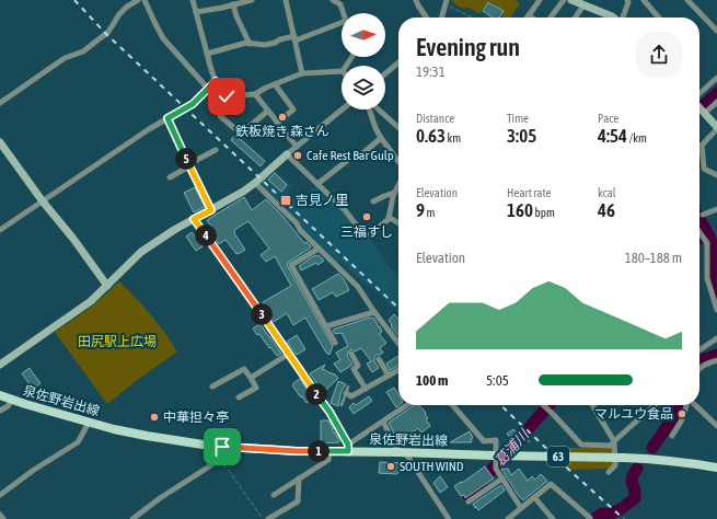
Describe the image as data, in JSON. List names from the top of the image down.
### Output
{
  "streets": {
    "main road": ["泉佐野岩出線", "63"]
  },
  "water": ["葛浦川"],
  "parks": ["田尻駅上広場"],
  "places": {
    "other": [
      "鉄板焼き 森さん",
      "Cafe Rest Bar Gulp",
      "三福すし",
      "マルユウ食品",
      "中華担々亭",
      "SOUTH WIND"
    ],
    "transit": ["吉見ノ里"]
  },
  "north": "right",
  "page": {
    "heading": ["Evening run", "19:31"],
    "stats": [
      ["Distance", "0.63 km"],
      ["Time", "3:05"],
      ["Pace", "4:54 /km"],
      ["Elevation", "9 m"],
      ["Heart rate", "160 bpm"],
      ["kcal", "46"]
    ],
    "pins": [
      "5",
      "4",
      "3",
      "2",
      "1"
    ],
    "chart": ["Elevation", "180–188 m"],
    "list": [
      {
        "name": "100 m",
        "note": "5:05"
      }
    ]
  }
}
